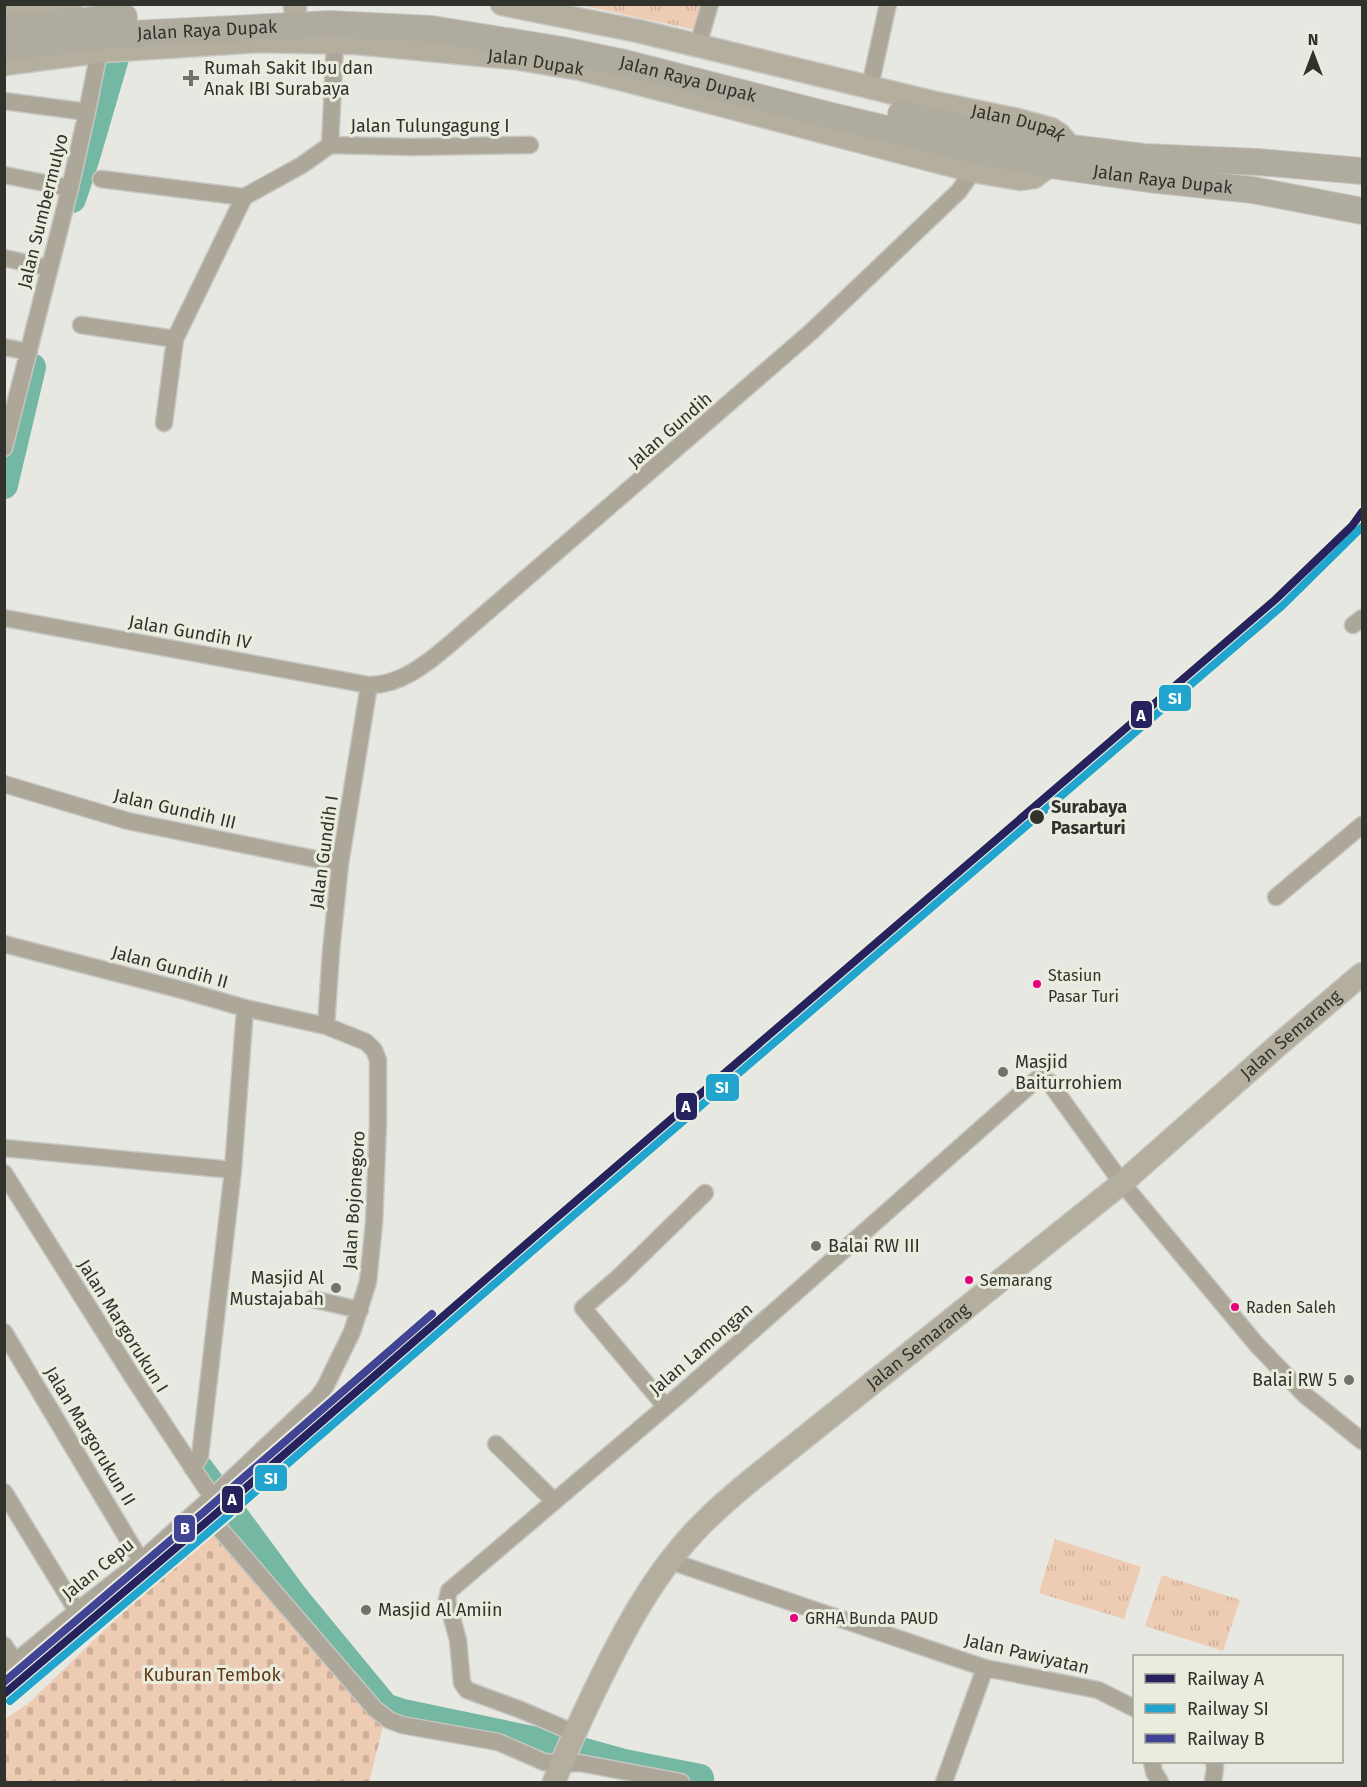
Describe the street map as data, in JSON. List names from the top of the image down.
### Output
{
  "streets": {
    "main road": ["Jalan Raya Dupak", "Jalan Dupak", "Jalan Semarang"],
    "street": [
      "Jalan Tulungagung I",
      "Jalan Sumbermulyo",
      "Jalan Gundih",
      "Jalan Gundih IV",
      "Jalan Gundih III",
      "Jalan Gundih I",
      "Jalan Gundih II",
      "Jalan Bojonegoro",
      "Jalan Margorukun I",
      "Jalan Lamongan",
      "Jalan Margorukun II",
      "Jalan Cepu",
      "Jalan Pawiyatan"
    ]
  },
  "crossings": [
    ["Jalan Raya Dupak", "Jalan Dupak"],
    ["Jalan Raya Dupak", "Jalan Sumbermulyo"],
    ["Jalan Dupak", "Jalan Sumbermulyo"],
    ["Jalan Dupak", "Jalan Gundih"],
    ["Jalan Gundih", "Jalan Gundih IV"],
    ["Jalan Gundih", "Jalan Gundih I"],
    ["Jalan Gundih IV", "Jalan Gundih I"],
    ["Jalan Gundih III", "Jalan Gundih I"],
    ["Jalan Gundih I", "Jalan Gundih II"],
    ["Jalan Gundih I", "Jalan Bojonegoro"],
    ["Jalan Gundih II", "Jalan Bojonegoro"],
    ["Jalan Semarang", "Jalan Margorukun I"],
    ["Jalan Semarang", "Jalan Lamongan"],
    ["Jalan Semarang", "Jalan Pawiyatan"],
    ["Jalan Bojonegoro", "Jalan Margorukun I"],
    ["Jalan Bojonegoro", "Jalan Cepu"],
    ["Jalan Margorukun I", "Jalan Lamongan"],
    ["Jalan Margorukun I", "Jalan Cepu"],
    ["Jalan Margorukun II", "Jalan Cepu"]
  ],
  "parks": ["Kuburan Tembok"],
  "places": {
    "health": ["Rumah Sakit Ibu dan Anak IBI Surabaya"],
    "other": [
      "Surabaya Pasarturi",
      "Stasiun Pasar Turi",
      "Masjid Baiturrohiem",
      "Balai RW III",
      "Semarang",
      "Masjid Al Mustajabah",
      "Raden Saleh",
      "Balai RW 5",
      "Masjid Al Amiin",
      "GRHA Bunda PAUD"
    ]
  },
  "lines": ["rail line A", "rail line SI", "rail line B"],
  "legend": ["Railway A", "Railway SI", "Railway B"],
  "north": "top"
}
